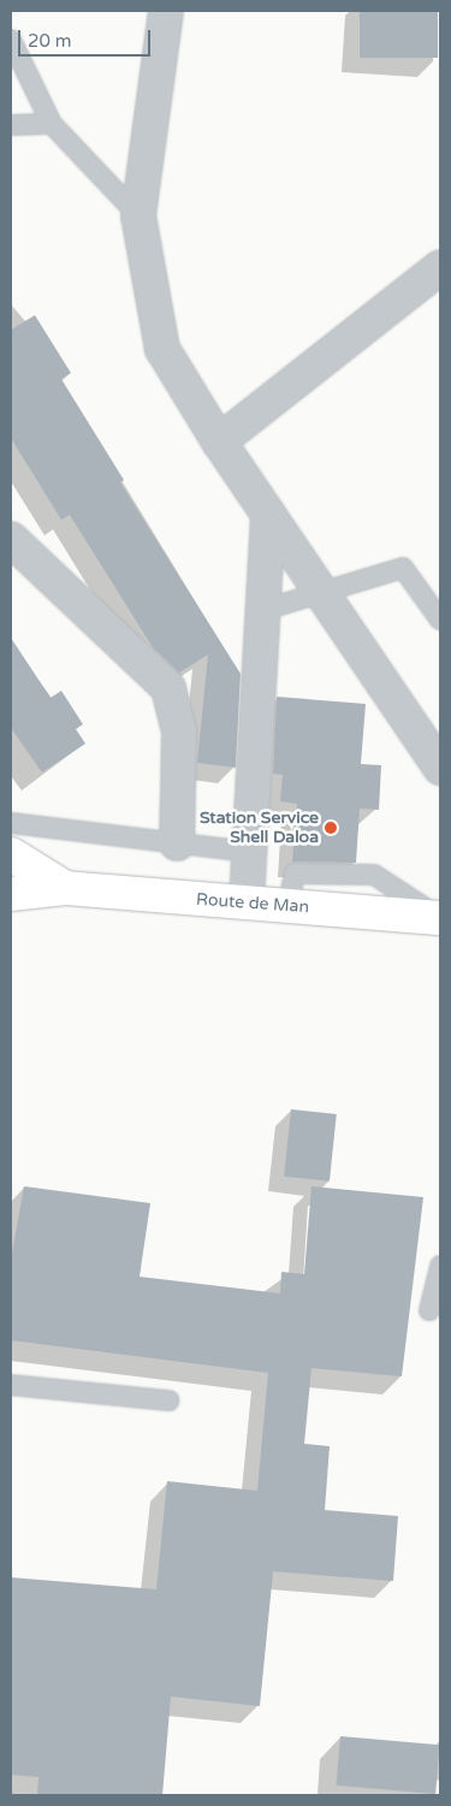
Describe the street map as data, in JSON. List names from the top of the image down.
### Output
{
  "streets": {
    "highway": ["Route de Man"]
  },
  "places": ["Station Service Shell Daloa"],
  "scale_bar": "20 m"
}
